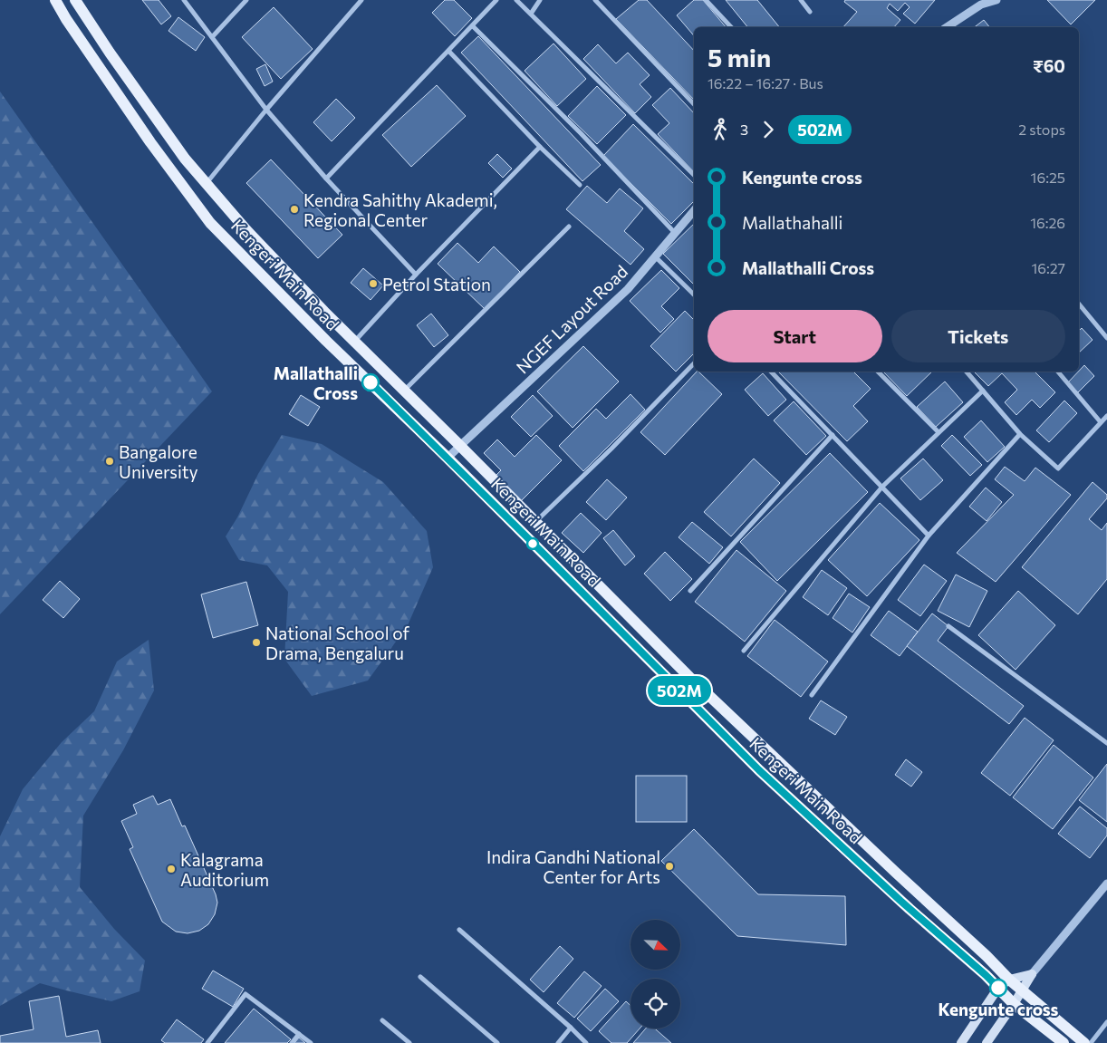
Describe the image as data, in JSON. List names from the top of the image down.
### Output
{
  "streets": {
    "main road": ["Kengeri Main Road"],
    "street": ["NGEF Layout Road"]
  },
  "crossings": [
    ["Kengeri Main Road", "NGEF Layout Road"]
  ],
  "places": [
    "Kendra Sahithy Akademi, Regional Center",
    "Petrol Station",
    "Mallathalli Cross",
    "Bangalore University",
    "National School of Drama, Bengaluru",
    "Indira Gandhi National Center for Arts",
    "Kalagrama Auditorium",
    "Kengunte cross"
  ],
  "lines": ["bus line 502M"],
  "north": "bottom right",
  "page": {
    "on_map": "502M",
    "heading": ["5 min", "16:22 – 16:27 · Bus", "₹60"],
    "legs": ["3", "502M", "2 stops"],
    "list": [
      {
        "name": "Kengunte cross",
        "value": "16:25"
      },
      {
        "name": "Mallathahalli",
        "value": "16:26"
      },
      {
        "name": "Mallathalli Cross",
        "value": "16:27"
      }
    ],
    "buttons": ["Start", "Tickets"]
  }
}
